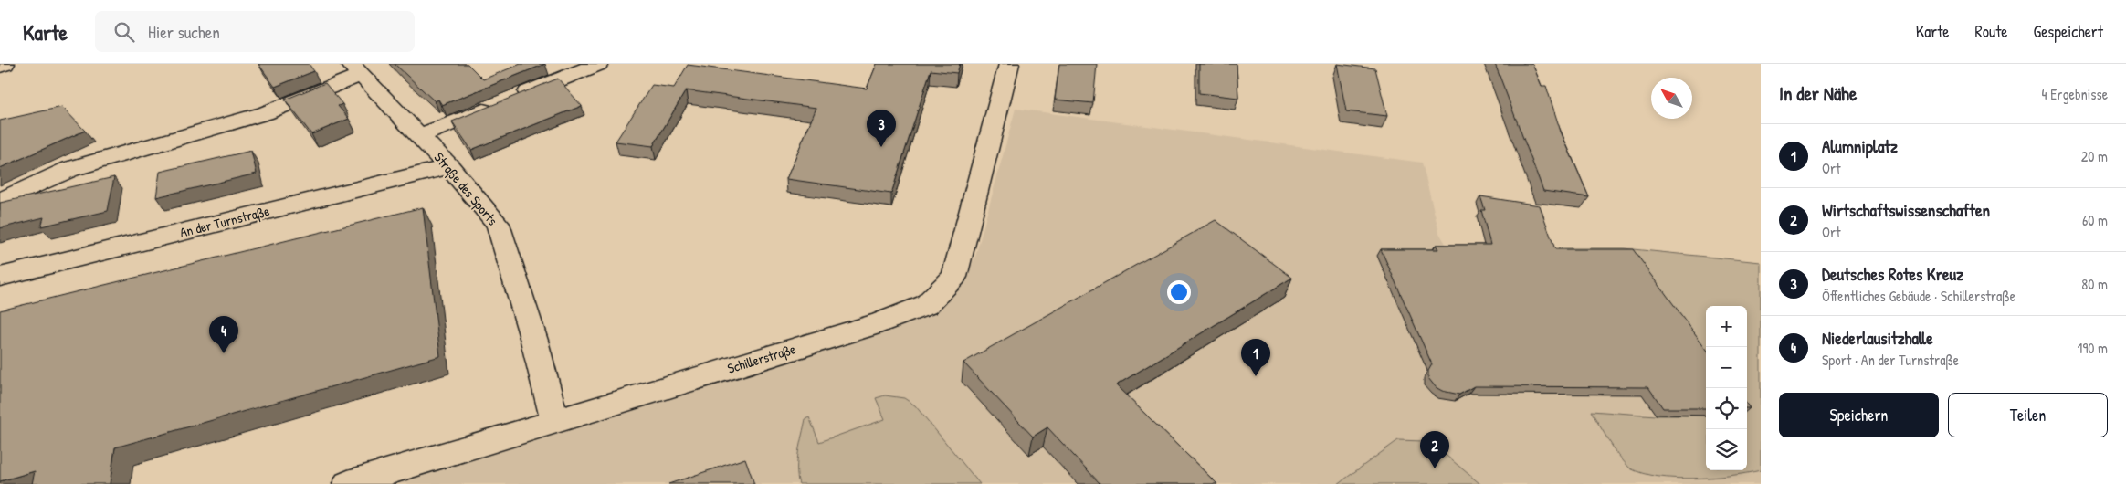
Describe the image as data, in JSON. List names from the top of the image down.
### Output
{
  "streets": {
    "street": ["Straße des Sports", "An der Turnstraße", "Schillerstraße"]
  },
  "crossings": [
    ["Straße des Sports", "An der Turnstraße"],
    ["Straße des Sports", "Schillerstraße"]
  ],
  "north": "top left",
  "page": {
    "header": "Karte",
    "search": "Hier suchen",
    "nav": ["Karte", "Route", "Gespeichert"],
    "heading": ["In der Nähe", "4 Ergebnisse"],
    "pins": [
      "3",
      "4",
      "1",
      "2"
    ],
    "list": [
      {
        "mark": "1",
        "name": "Alumniplatz",
        "note": "Ort",
        "value": "20 m"
      },
      {
        "mark": "2",
        "name": "Wirtschaftswissenschaften",
        "note": "Ort",
        "value": "60 m"
      },
      {
        "mark": "3",
        "name": "Deutsches Rotes Kreuz",
        "note": "Öffentliches Gebäude · Schillerstraße",
        "value": "80 m"
      },
      {
        "mark": "4",
        "name": "Niederlausitzhalle",
        "note": "Sport · An der Turnstraße",
        "value": "190 m"
      }
    ],
    "map_buttons": ["+", "−"],
    "buttons": ["Speichern", "Teilen"]
  }
}
